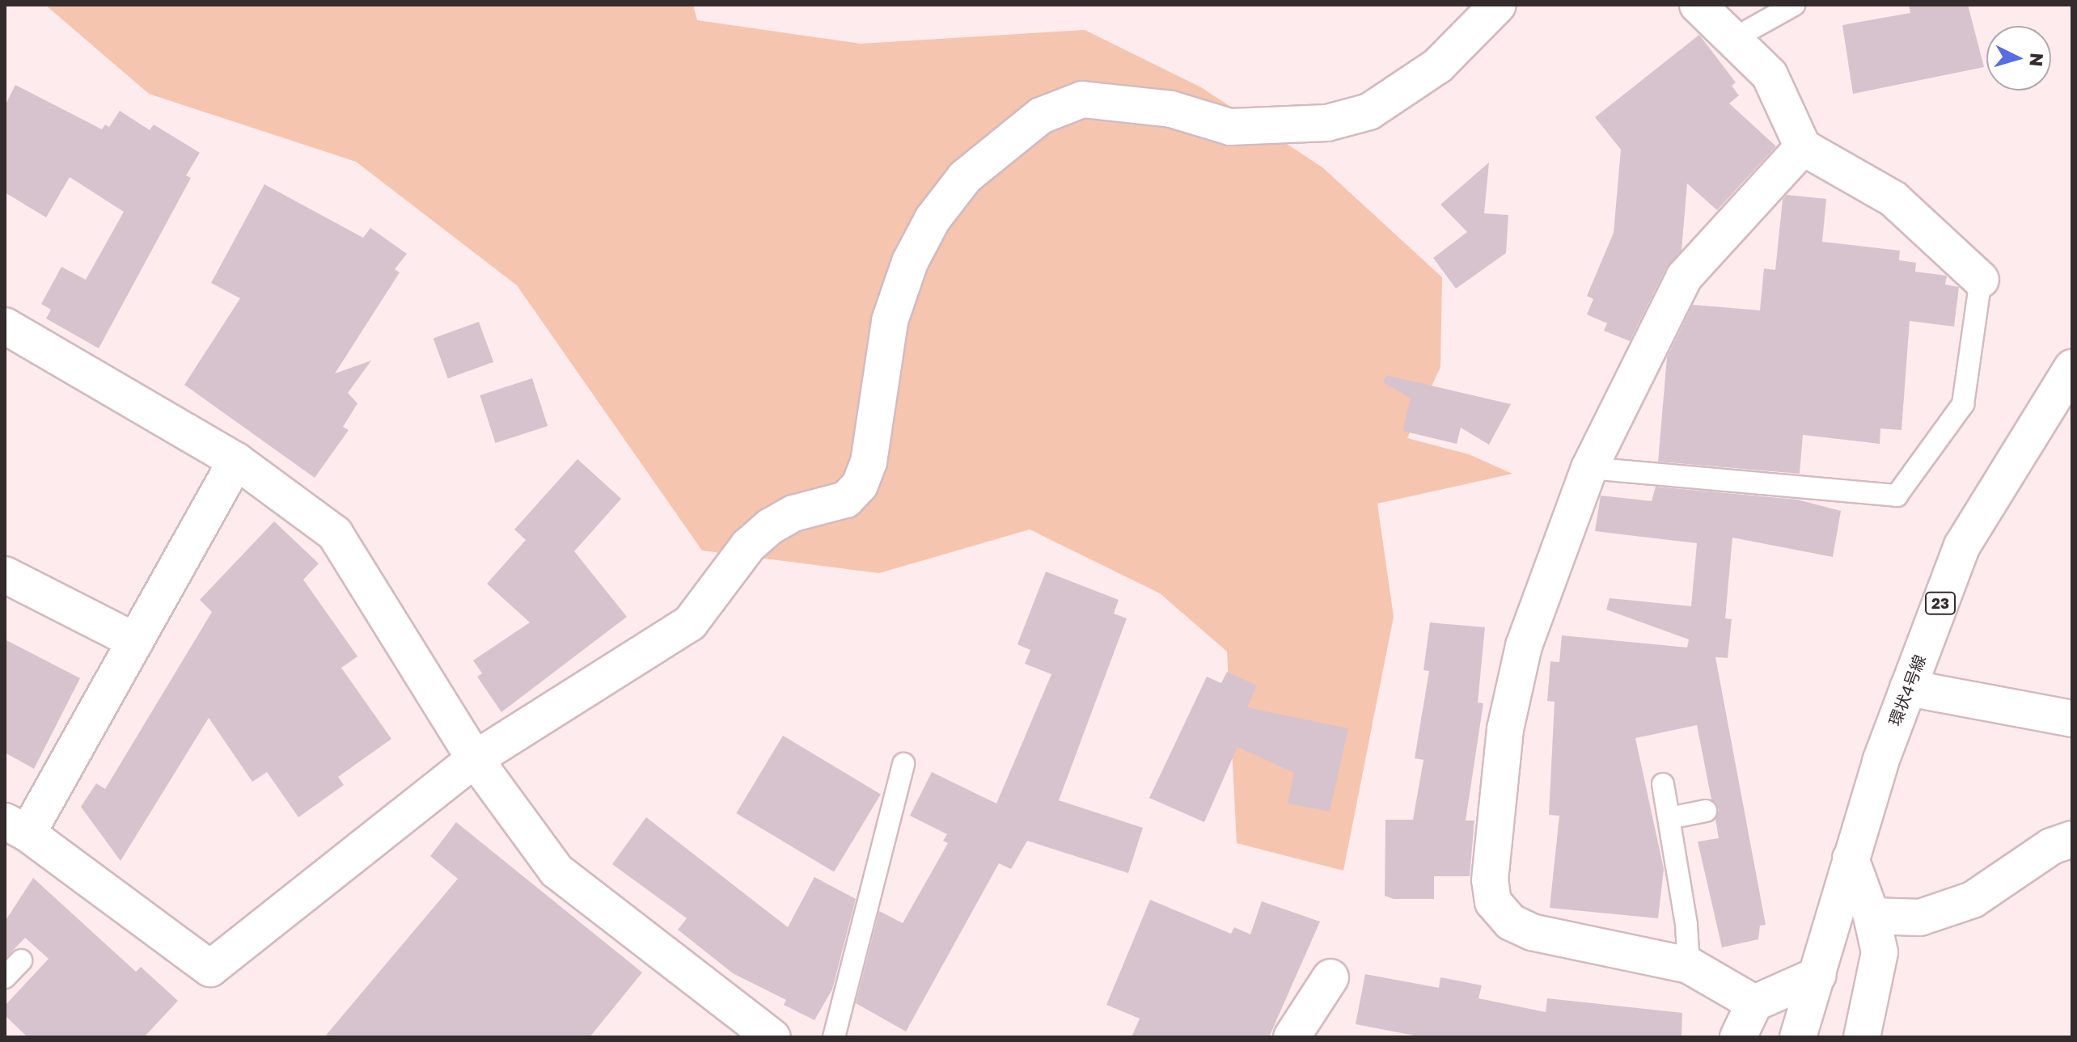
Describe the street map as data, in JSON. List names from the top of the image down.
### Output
{
  "streets": {
    "street": ["23", "環状4号線"]
  },
  "north": "right"
}
